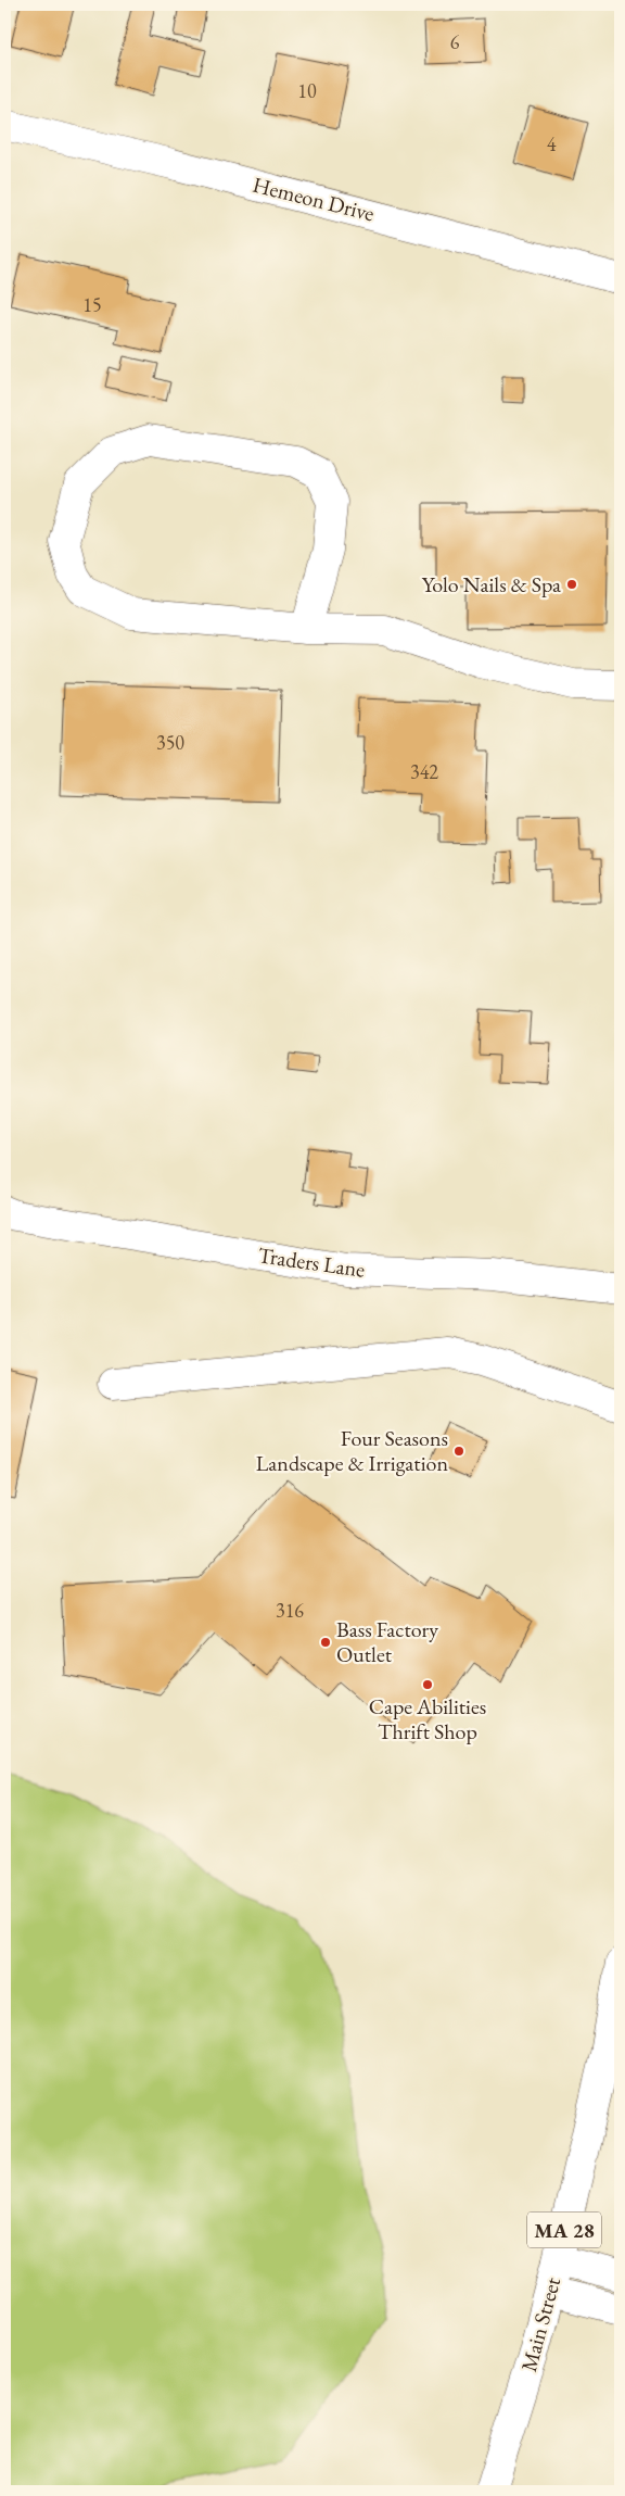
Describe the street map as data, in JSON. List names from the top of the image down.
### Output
{
  "streets": {
    "street": [
      "Hemeon Drive",
      "Traders Lane",
      "MA 28",
      "Main Street"
    ]
  },
  "places": [
    "Yolo Nails & Spa",
    "Four Seasons Landscape & Irrigation",
    "Bass Factory Outlet",
    "Cape Abilities Thrift Shop"
  ],
  "house_numbers": [
    "6",
    "10",
    "4",
    "15",
    "350",
    "342",
    "316"
  ]
}
